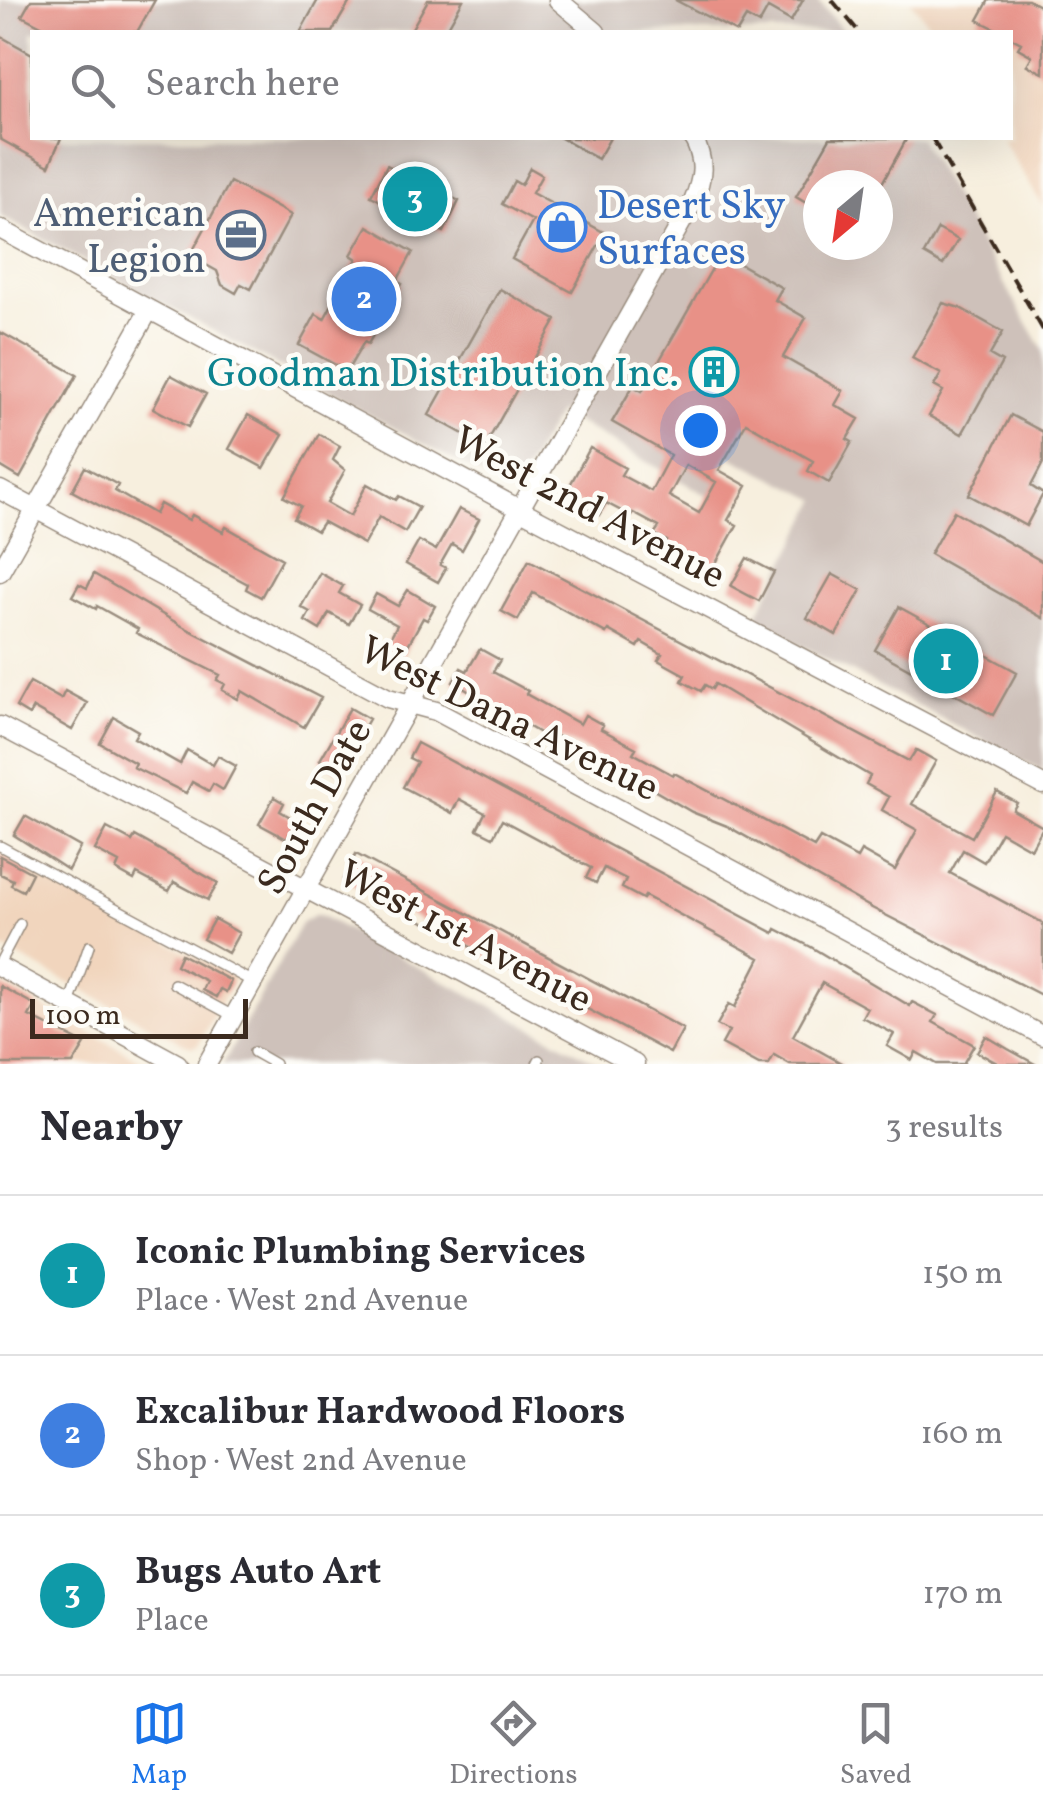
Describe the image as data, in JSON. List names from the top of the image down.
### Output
{
  "streets": {
    "street": [
      "West 2nd Avenue",
      "West Dana Avenue",
      "South Date",
      "West 1st Avenue"
    ]
  },
  "crossings": [
    ["West 2nd Avenue", "South Date"],
    ["West Dana Avenue", "South Date"],
    ["South Date", "West 1st Avenue"]
  ],
  "places": {
    "shop": ["Desert Sky Surfaces"],
    "office": ["American Legion"],
    "building": ["Goodman Distribution Inc."]
  },
  "scale_bar": "100 m",
  "north": "bottom left",
  "page": {
    "search": "Search here",
    "pins": ["3", "2", "1"],
    "scale": "100 m",
    "heading": ["Nearby", "3 results"],
    "list": [
      {
        "mark": "1",
        "name": "Iconic Plumbing Services",
        "note": "Place · West 2nd Avenue",
        "value": "150 m"
      },
      {
        "mark": "2",
        "name": "Excalibur Hardwood Floors",
        "note": "Shop · West 2nd Avenue",
        "value": "160 m"
      },
      {
        "mark": "3",
        "name": "Bugs Auto Art",
        "note": "Place",
        "value": "170 m"
      }
    ],
    "nav": ["Map", "Directions", "Saved"]
  }
}
